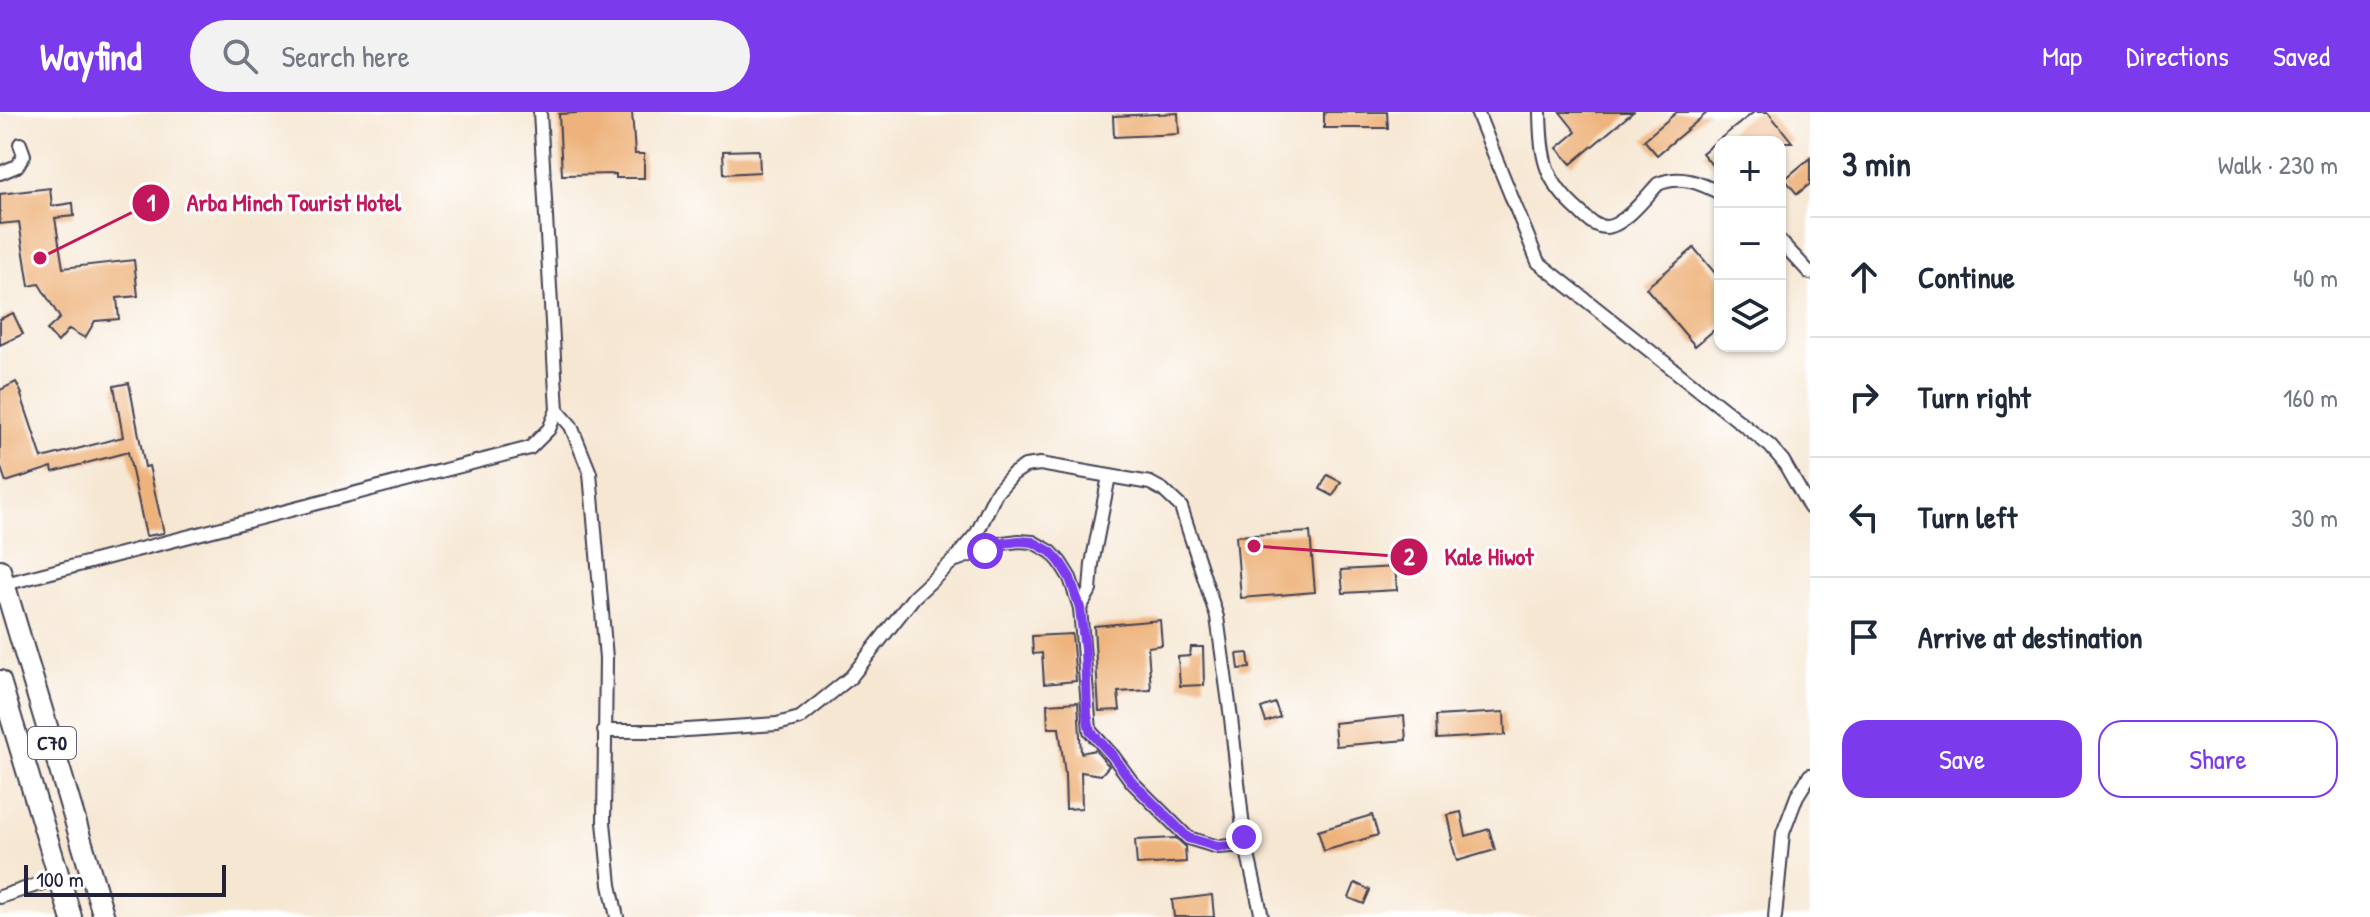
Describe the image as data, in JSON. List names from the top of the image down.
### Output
{
  "streets": {
    "highway": ["C70"]
  },
  "places": ["Arba Minch Tourist Hotel", "Kale Hiwot"],
  "scale_bar": "100 m",
  "page": {
    "header": "Wayfind",
    "search": "Search here",
    "nav": ["Map", "Directions", "Saved"],
    "heading": ["3 min", "Walk · 230 m"],
    "map_buttons": ["+", "−"],
    "list": [
      ["Continue", "40 m"],
      ["Turn right", "160 m"],
      ["Turn left", "30 m"],
      "Arrive at destination"
    ],
    "buttons": ["Save", "Share"],
    "scale": "100 m"
  }
}
